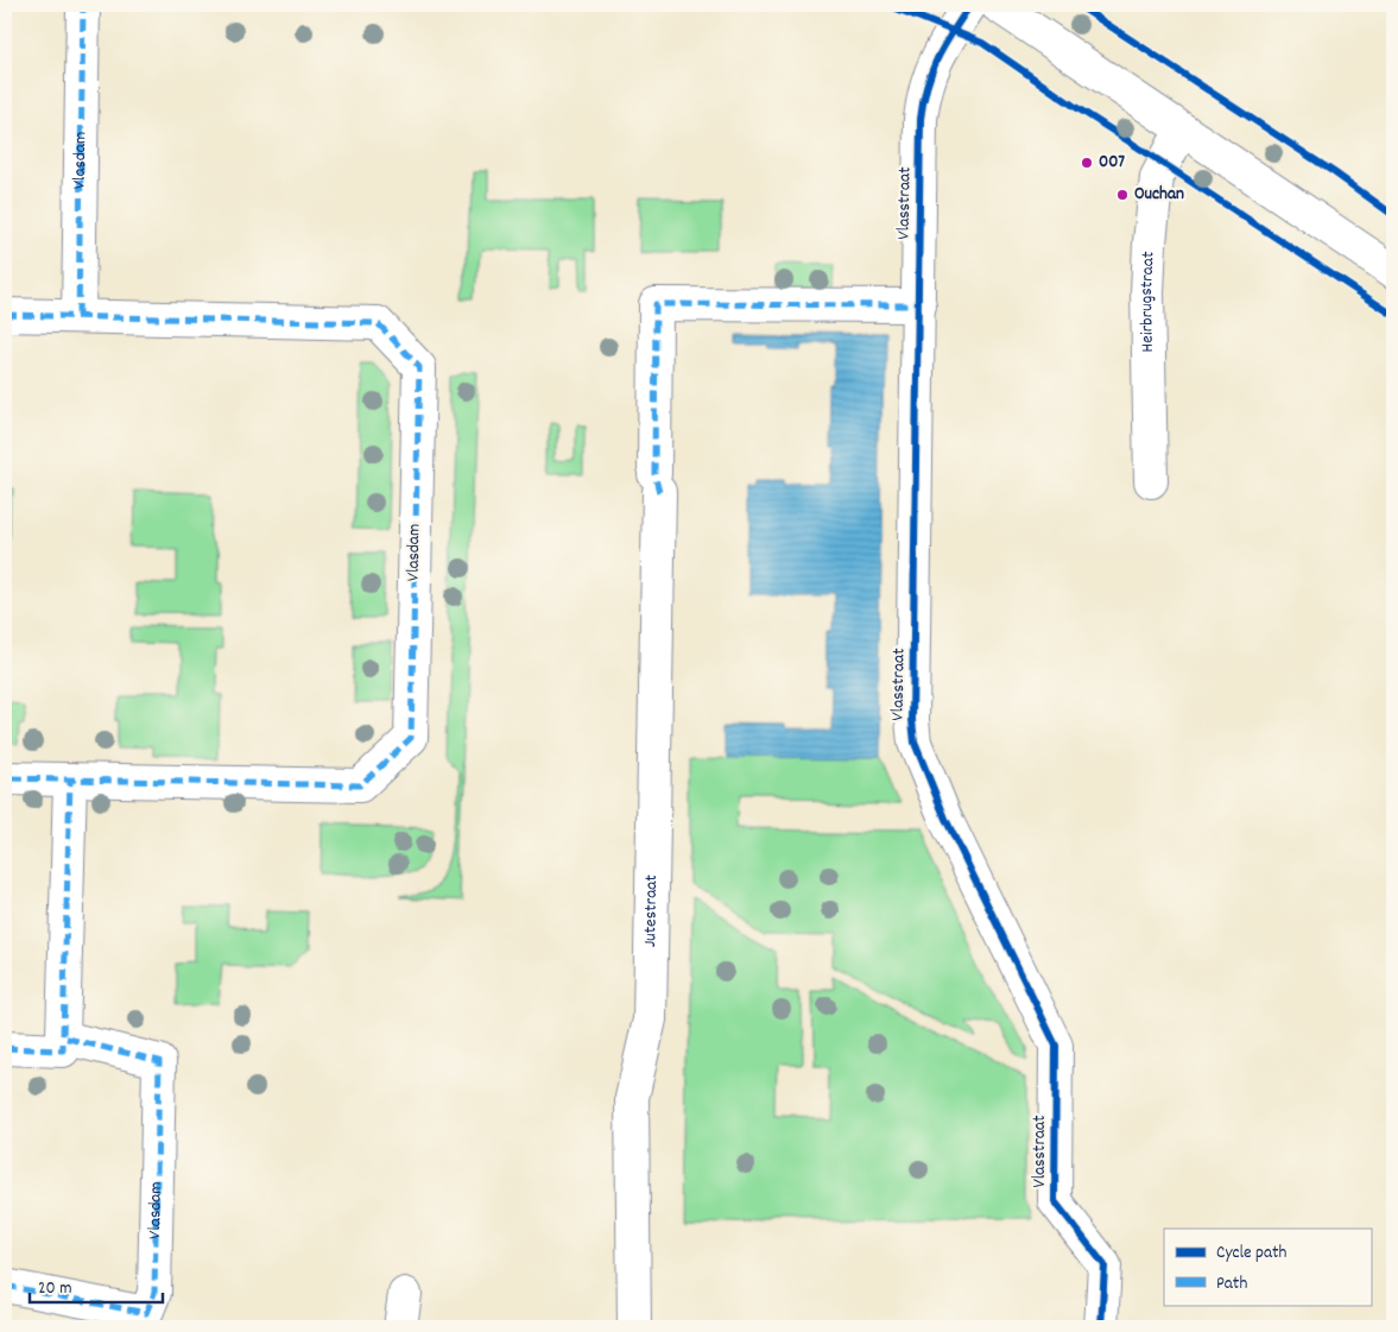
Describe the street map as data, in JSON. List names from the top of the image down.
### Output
{
  "streets": {
    "street": [
      "Vlasdam",
      "Vlasstraat",
      "Heirbrugstraat",
      "Jutestraat"
    ]
  },
  "crossings": [
    ["Vlasstraat", "Jutestraat"]
  ],
  "places": ["007", "Ouchan"],
  "legend": ["Cycle path", "Path"],
  "scale_bar": "20 m"
}
